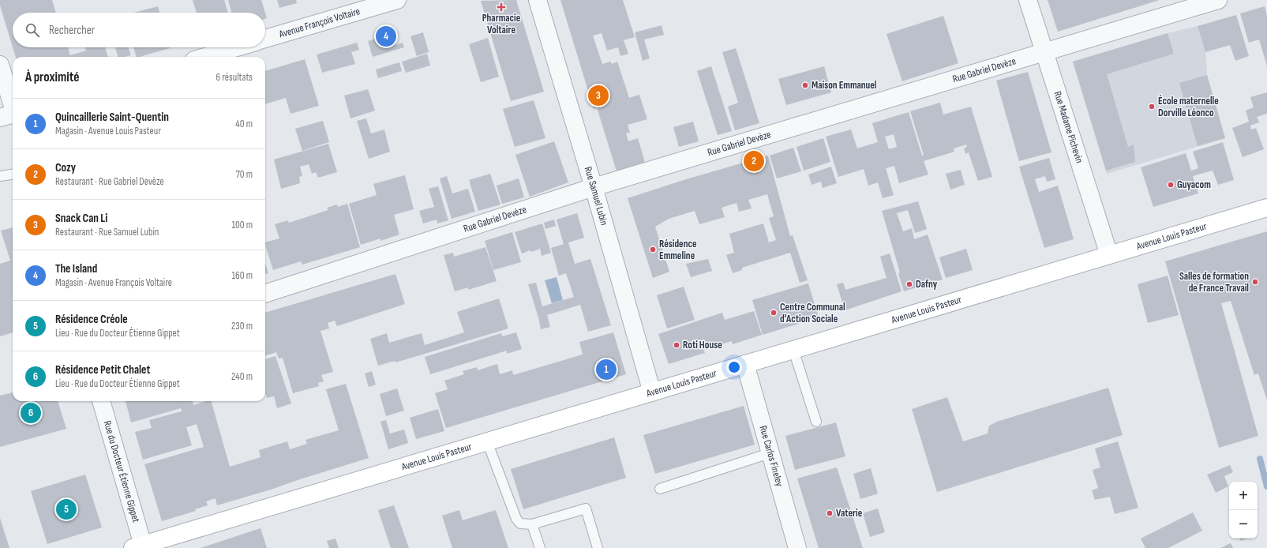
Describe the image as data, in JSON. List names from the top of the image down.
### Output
{
  "streets": {
    "street": [
      "Avenue François Voltaire",
      "Rue Gabriel Devèze",
      "Rue Madame Pichevin",
      "Rue Samuel Lubin",
      "Avenue Louis Pasteur",
      "Rue Carlos Fineley",
      "Rue du Docteur Étienne Gippet"
    ]
  },
  "crossings": [
    ["Rue Gabriel Devèze", "Rue Madame Pichevin"],
    ["Rue Gabriel Devèze", "Rue Samuel Lubin"],
    ["Rue Madame Pichevin", "Avenue Louis Pasteur"],
    ["Rue Samuel Lubin", "Avenue Louis Pasteur"],
    ["Avenue Louis Pasteur", "Rue Carlos Fineley"],
    ["Avenue Louis Pasteur", "Rue du Docteur Étienne Gippet"]
  ],
  "places": {
    "health": ["Pharmacie Voltaire"],
    "other": [
      "Maison Emmanuel",
      "École maternelle Dorville Léonco",
      "Guyacom",
      "Résidence Emmeline",
      "Salles de formation de France Travail",
      "Dafny",
      "Centre Communal d'Action Sociale",
      "Roti House",
      "Vaterie"
    ]
  },
  "page": {
    "search": "Rechercher",
    "pins": [
      "4",
      "3",
      "2",
      "1",
      "6",
      "5"
    ],
    "heading": ["À proximité", "6 résultats"],
    "list": [
      {
        "mark": "1",
        "name": "Quincaillerie Saint-Quentin",
        "note": "Magasin · Avenue Louis Pasteur",
        "value": "40 m"
      },
      {
        "mark": "2",
        "name": "Cozy",
        "note": "Restaurant · Rue Gabriel Devèze",
        "value": "70 m"
      },
      {
        "mark": "3",
        "name": "Snack Can Li",
        "note": "Restaurant · Rue Samuel Lubin",
        "value": "100 m"
      },
      {
        "mark": "4",
        "name": "The Island",
        "note": "Magasin · Avenue François Voltaire",
        "value": "160 m"
      },
      {
        "mark": "5",
        "name": "Résidence Créole",
        "note": "Lieu · Rue du Docteur Étienne Gippet",
        "value": "230 m"
      },
      {
        "mark": "6",
        "name": "Résidence Petit Chalet",
        "note": "Lieu · Rue du Docteur Étienne Gippet",
        "value": "240 m"
      }
    ],
    "map_buttons": ["+", "−"]
  }
}
